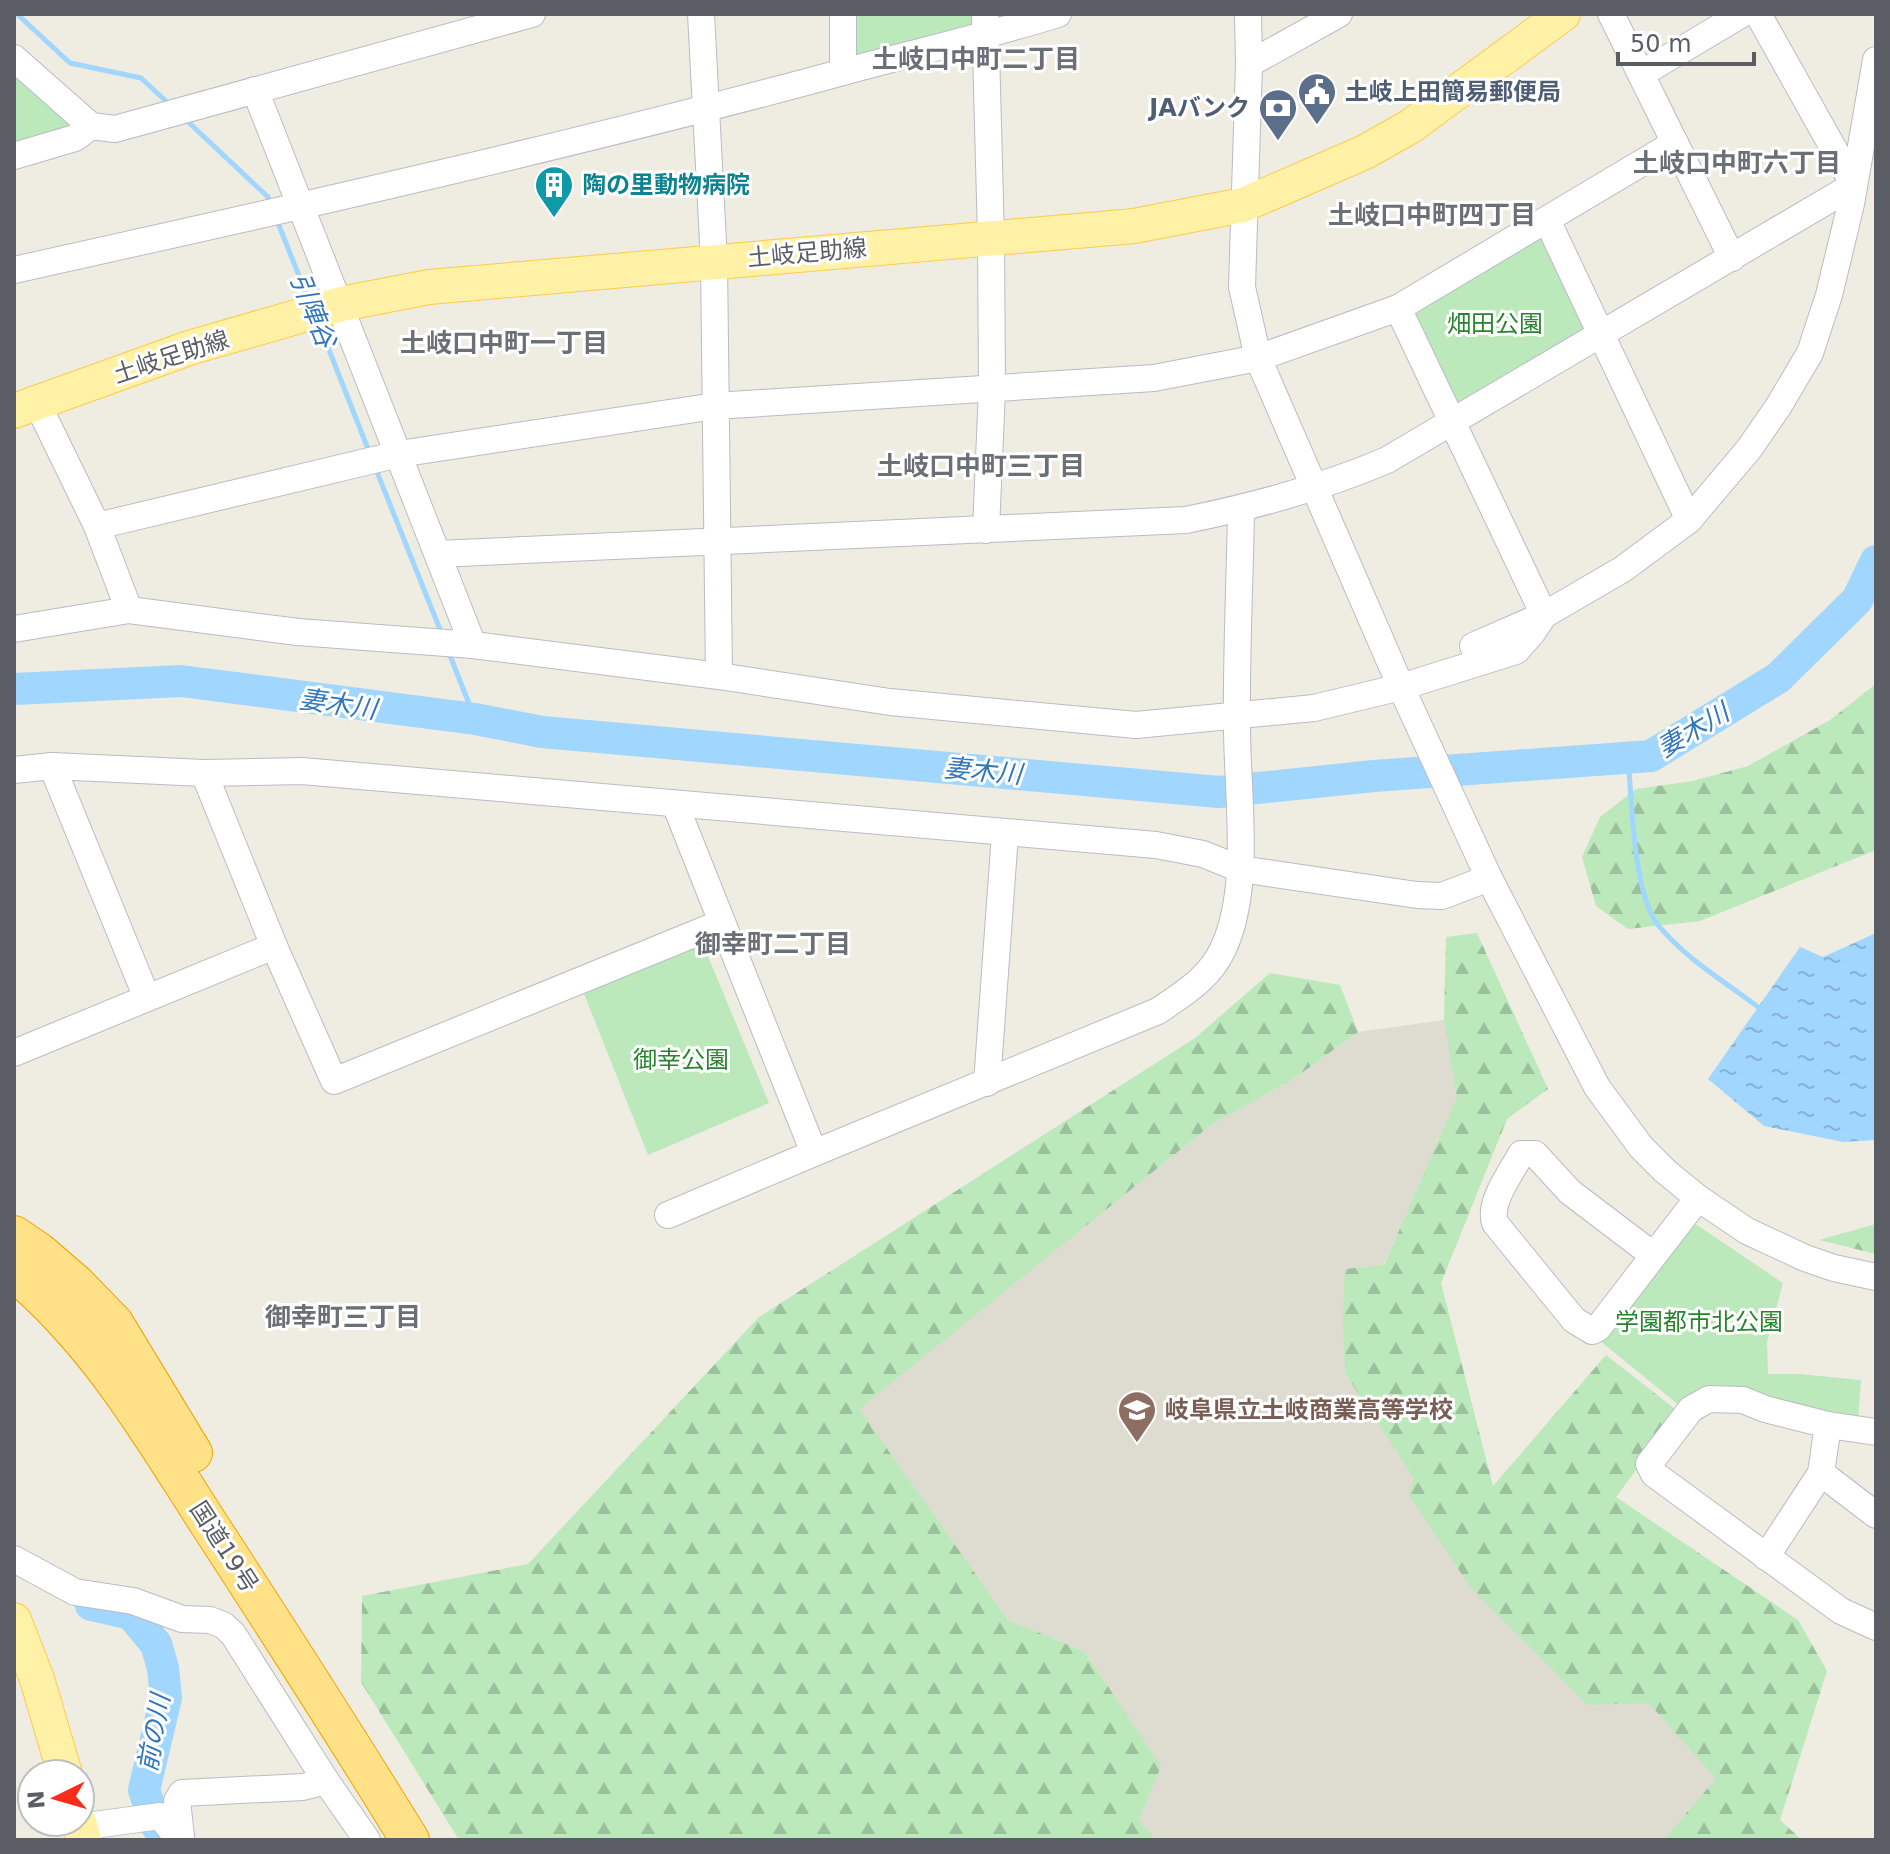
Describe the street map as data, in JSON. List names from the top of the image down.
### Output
{
  "streets": {
    "highway": ["国道19号"],
    "main road": ["土岐足助線"]
  },
  "districts": [
    "土岐口中町二丁目",
    "土岐口中町六丁目",
    "土岐口中町四丁目",
    "土岐口中町一丁目",
    "土岐口中町三丁目",
    "御幸町二丁目",
    "御幸町三丁目"
  ],
  "water": ["引陣谷", "妻木川", "前の川"],
  "parks": ["畑田公園", "御幸公園", "学園都市北公園"],
  "places": {
    "public building": ["土岐上田簡易郵便局"],
    "bank": ["JAバンク"],
    "building": ["陶の里動物病院"],
    "school or university": ["岐阜県立土岐商業高等学校"]
  },
  "scale_bar": "50 m",
  "north": "left"
}
